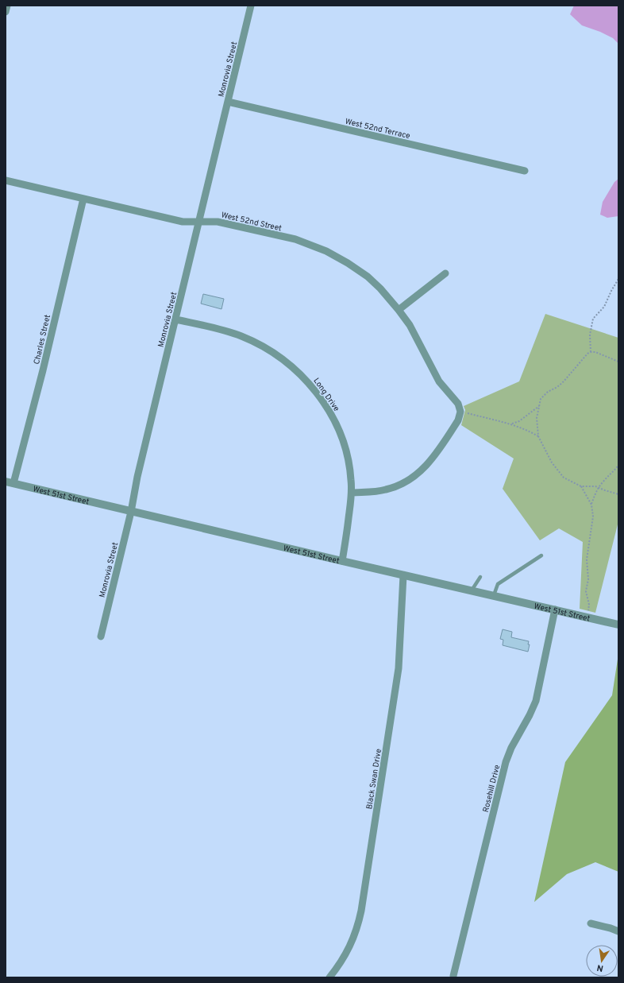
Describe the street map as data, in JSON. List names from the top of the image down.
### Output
{
  "streets": {
    "street": [
      "Monrovia Street",
      "West 52nd Terrace",
      "West 52nd Street",
      "Charles Street",
      "Long Drive",
      "West 51st Street",
      "Black Swan Drive",
      "Rosehill Drive"
    ]
  },
  "crossings": [
    ["Monrovia Street", "West 52nd Terrace"],
    ["Monrovia Street", "West 52nd Street"],
    ["Monrovia Street", "Long Drive"],
    ["Monrovia Street", "West 51st Street"],
    ["West 52nd Street", "Charles Street"],
    ["Charles Street", "West 51st Street"],
    ["Long Drive", "West 51st Street"],
    ["West 51st Street", "Black Swan Drive"],
    ["West 51st Street", "Rosehill Drive"]
  ],
  "north": "bottom"
}
